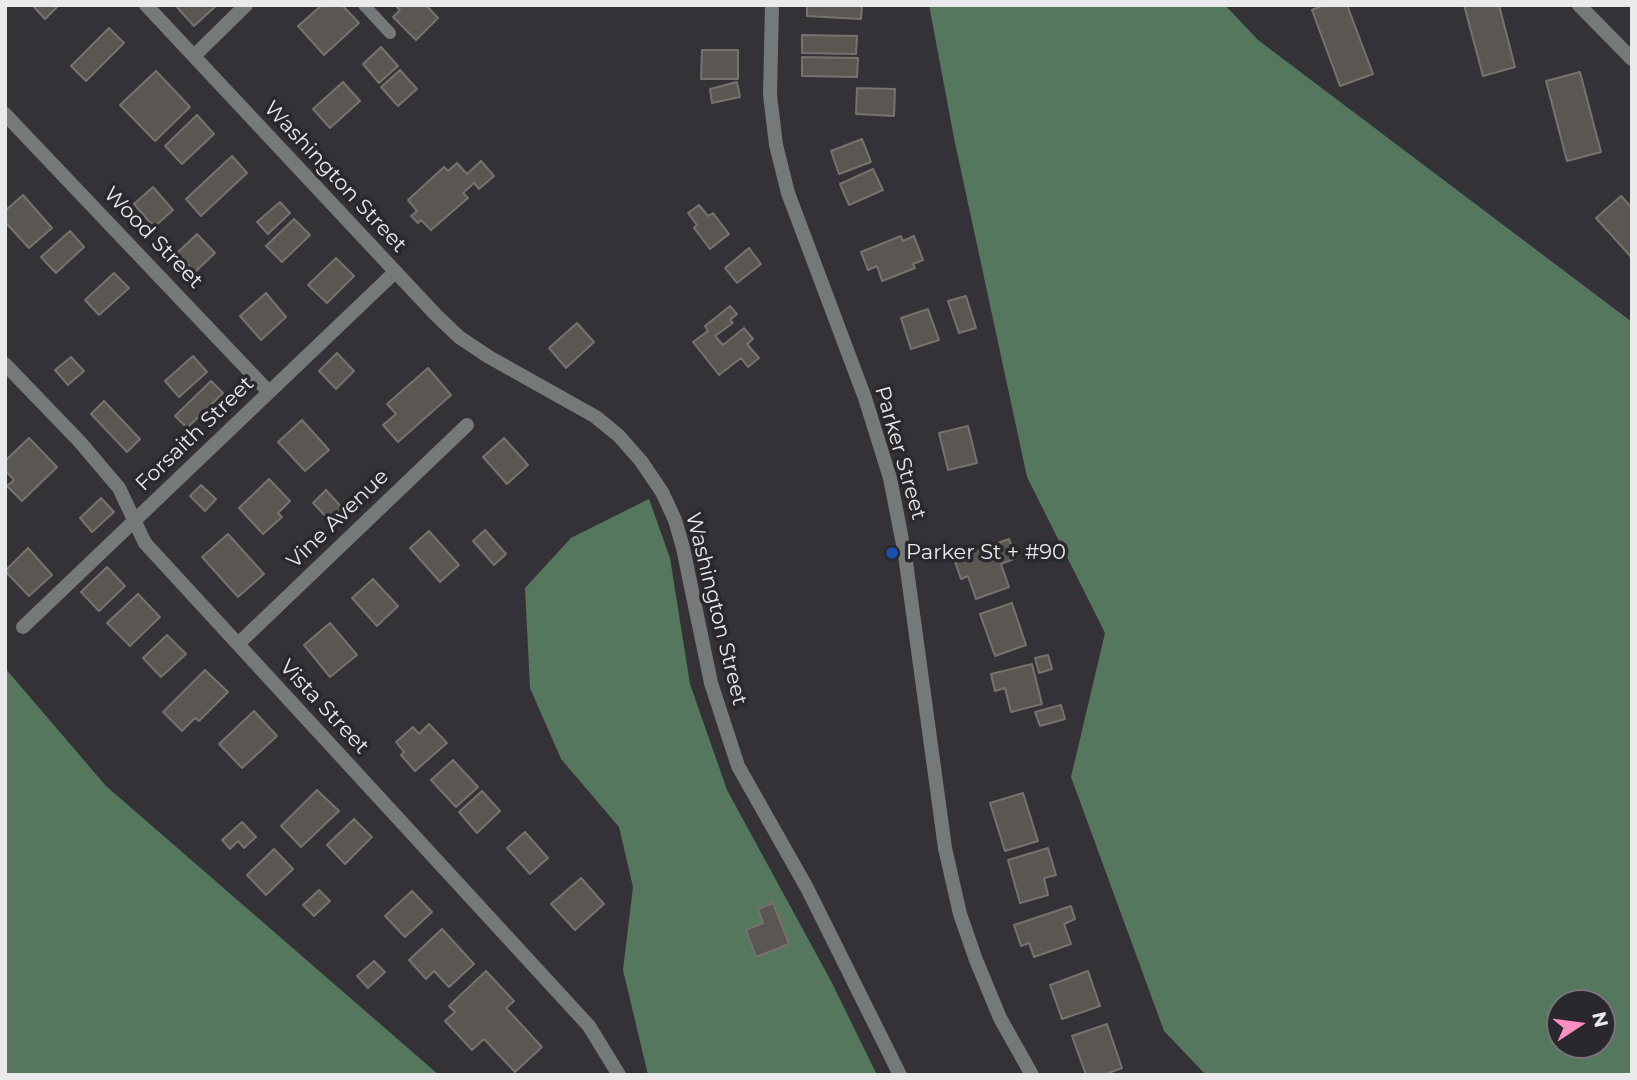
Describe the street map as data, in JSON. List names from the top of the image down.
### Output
{
  "streets": {
    "street": [
      "Washington Street",
      "Wood Street",
      "Forsaith Street",
      "Parker Street",
      "Vine Avenue",
      "Vista Street"
    ]
  },
  "crossings": [
    ["Washington Street", "Forsaith Street"],
    ["Wood Street", "Forsaith Street"],
    ["Forsaith Street", "Vista Street"],
    ["Vine Avenue", "Vista Street"]
  ],
  "places": ["Parker St + #90"],
  "north": "right"
}
